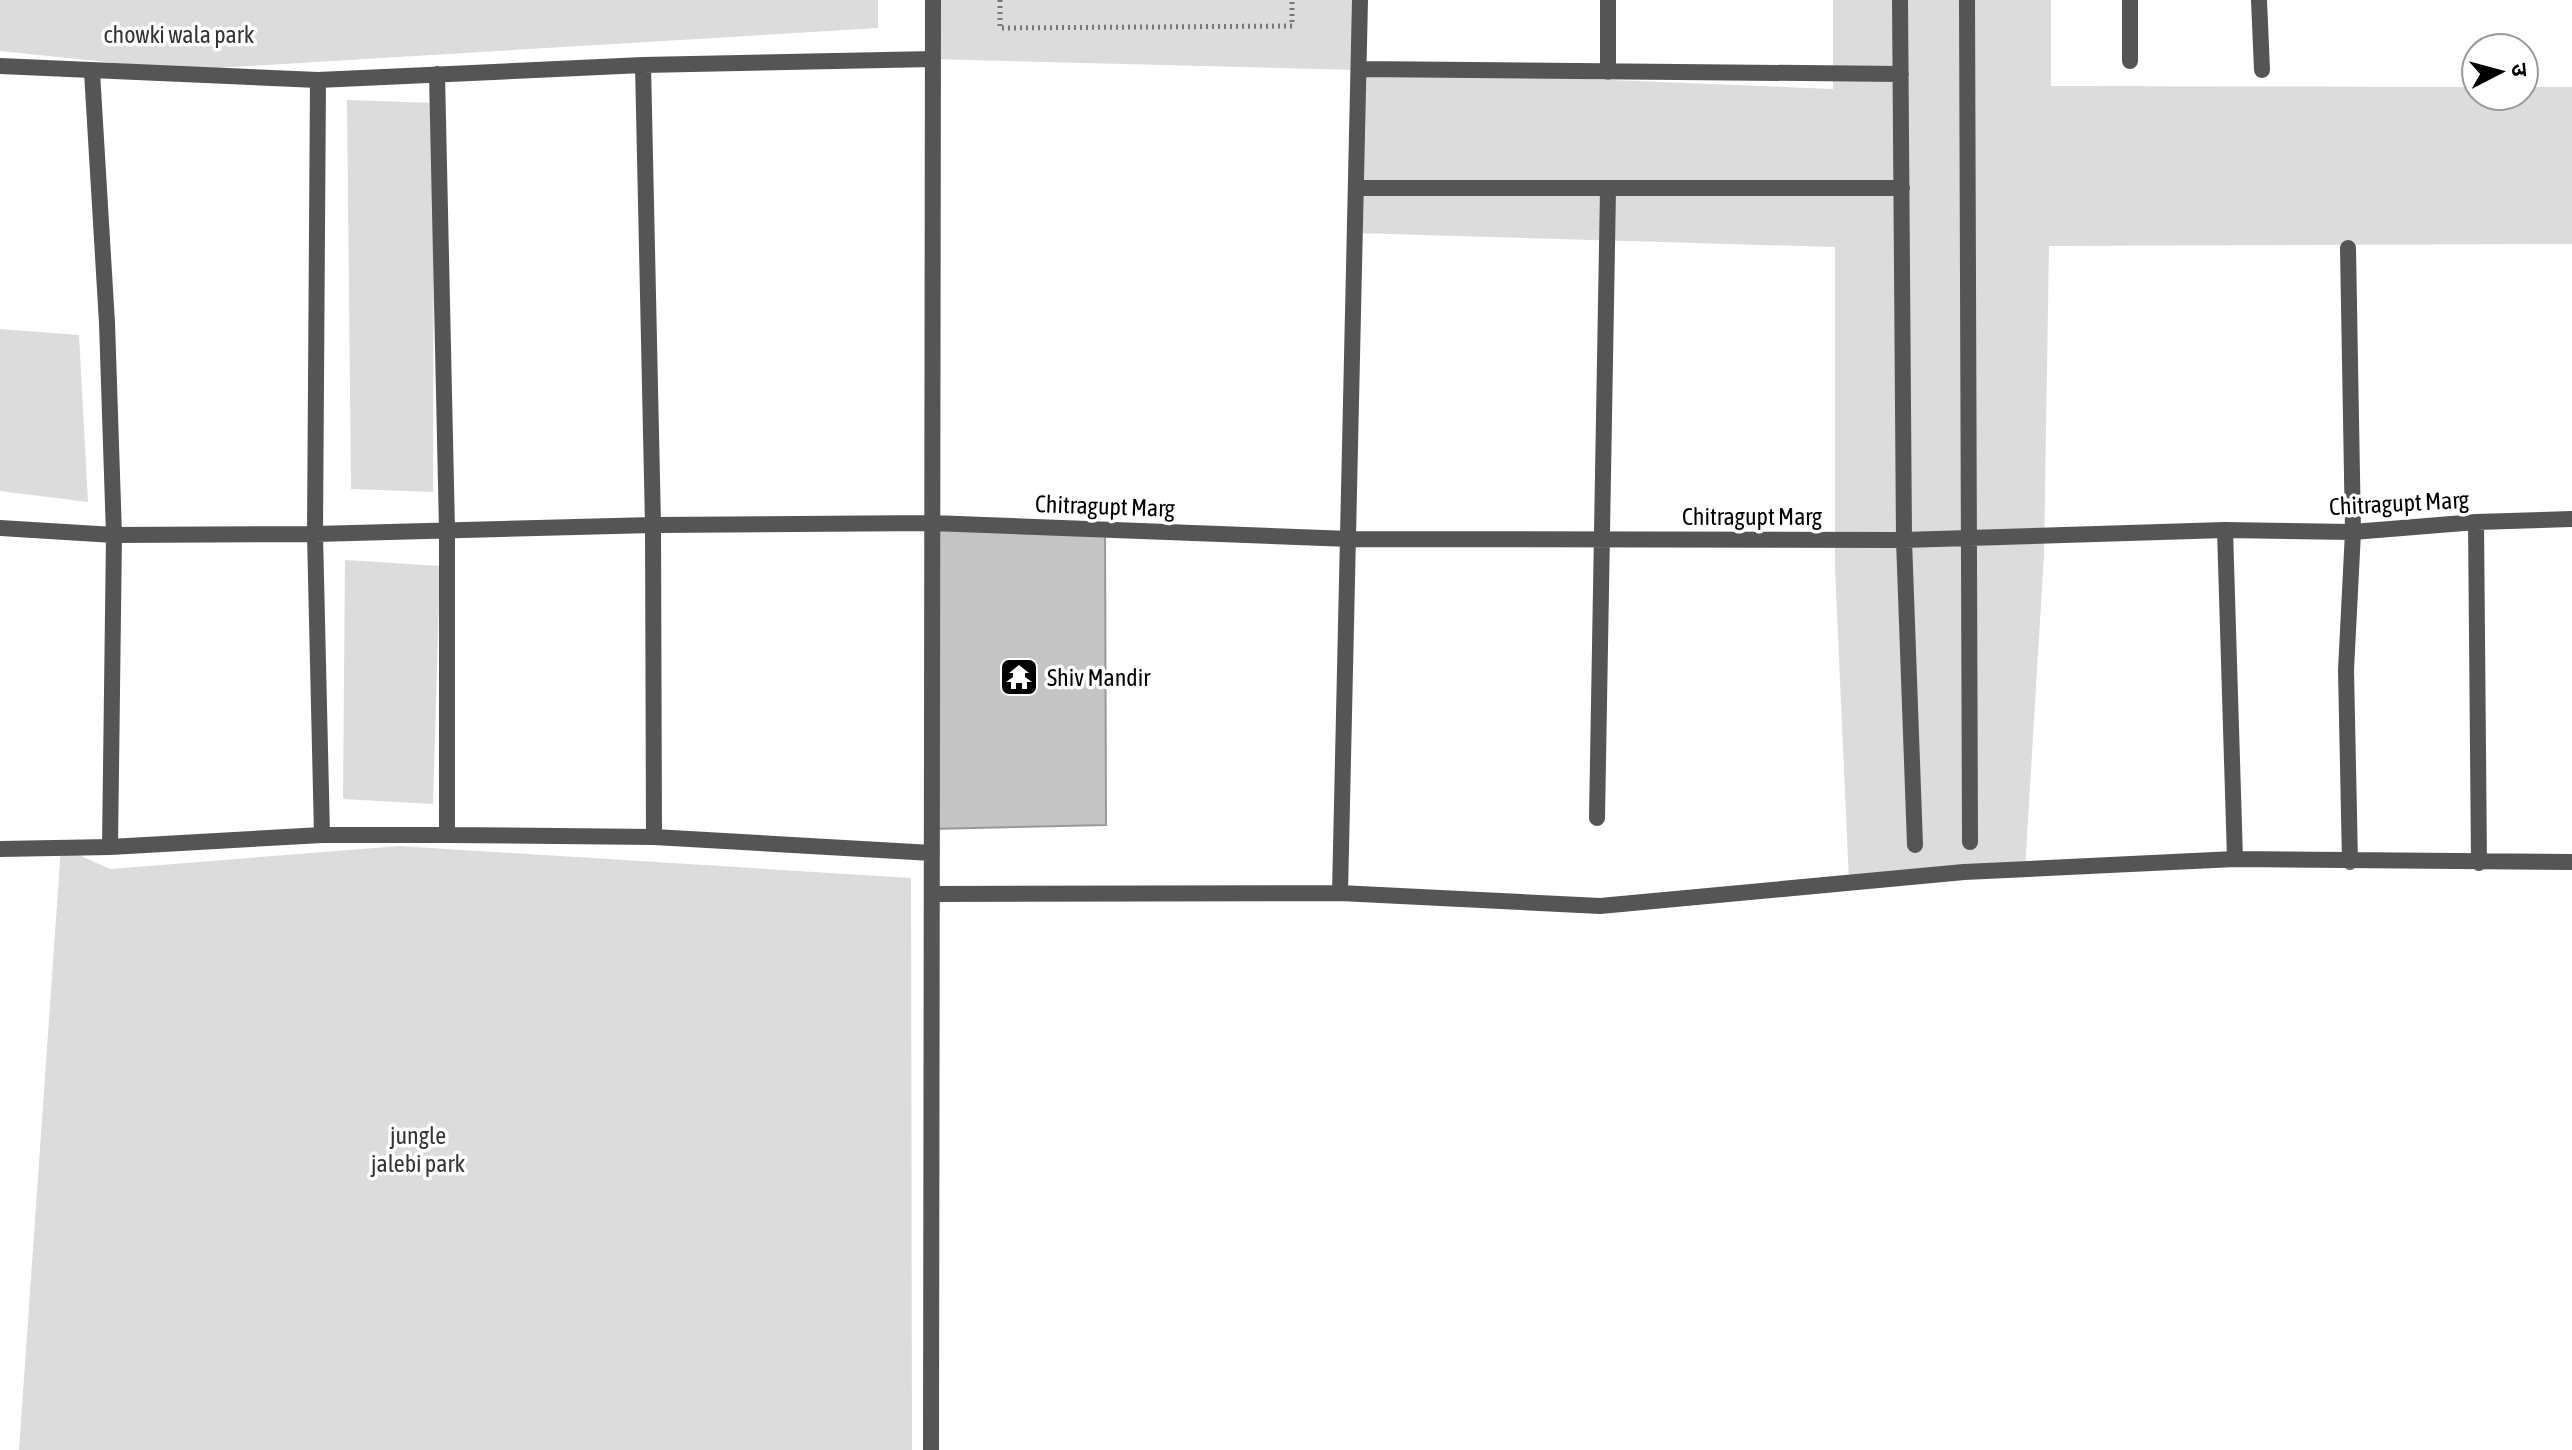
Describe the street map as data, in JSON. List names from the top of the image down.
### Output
{
  "streets": {
    "street": ["Chitragupt Marg"]
  },
  "parks": ["chowki wala park", "jungle jalebi park"],
  "places": {
    "temple": ["Shiv Mandir"]
  },
  "north": "right"
}
